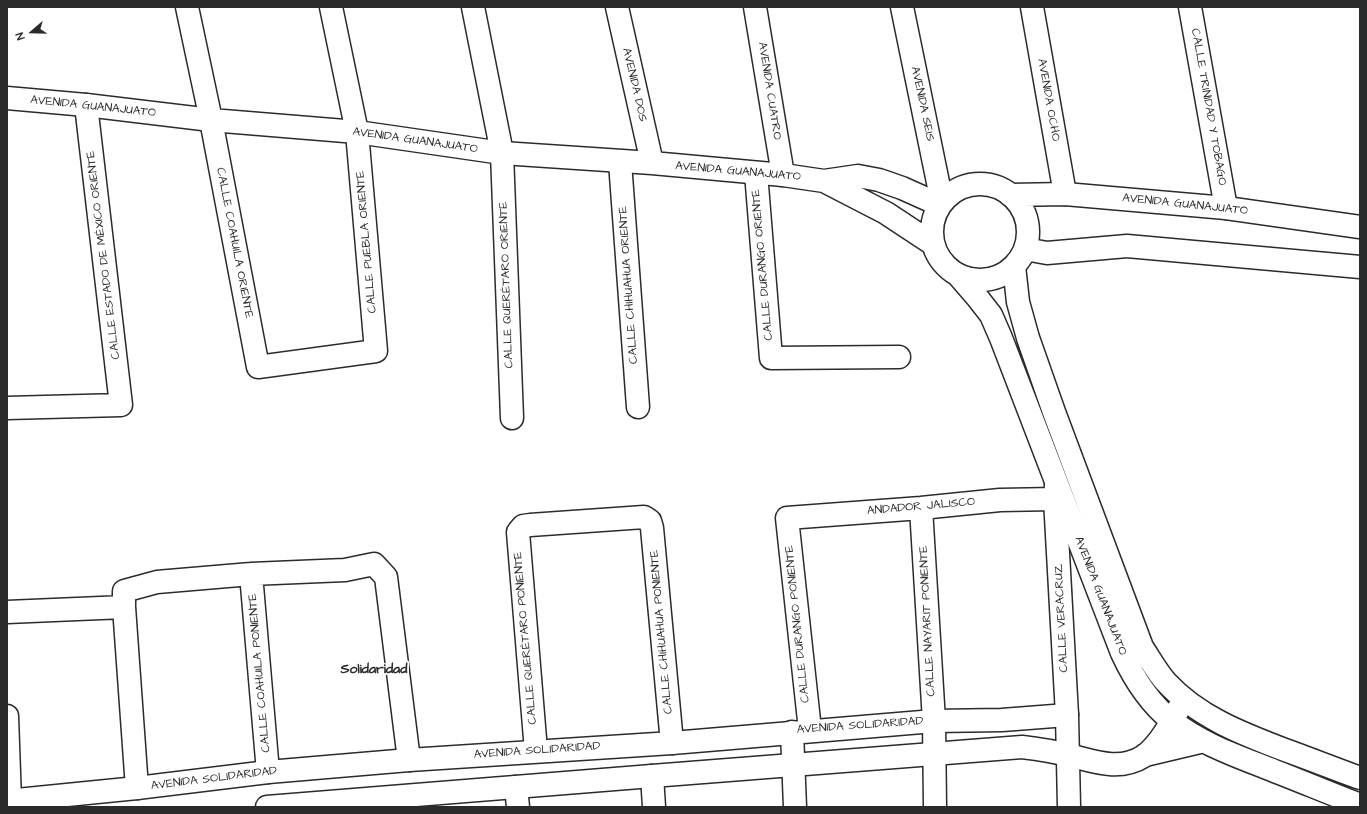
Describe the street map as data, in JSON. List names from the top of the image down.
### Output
{
  "streets": {
    "street": [
      "AVENIDA DOS",
      "AVENIDA CUATRO",
      "AVENIDA OCHO",
      "AVENIDA SEIS",
      "AVENIDA GUANAJUATO",
      "CALLE TRINIDAD Y TOBAGO",
      "CALLE PUEBLA ORIENTE",
      "CALLE COAHUILA ORIENTE",
      "CALLE ESTADO DE MÉXICO ORIENTE",
      "CALLE DURANGO ORIENTE",
      "CALLE QUERÉTARO ORIENTE",
      "CALLE CHIHUAHUA ORIENTE",
      "ANDADOR JALISCO",
      "CALLE VERACRUZ",
      "CALLE NAYARIT PONIENTE",
      "CALLE DURANGO PONIENTE",
      "CALLE CHIHUAHUA PONIENTE",
      "CALLE QUERÉTARO PONIENTE",
      "CALLE COAHUILA PONIENTE",
      "AVENIDA SOLIDARIDAD"
    ]
  },
  "crossings": [
    ["AVENIDA DOS", "AVENIDA GUANAJUATO"],
    ["AVENIDA CUATRO", "AVENIDA GUANAJUATO"],
    ["AVENIDA OCHO", "AVENIDA GUANAJUATO"],
    ["AVENIDA SEIS", "AVENIDA GUANAJUATO"],
    ["AVENIDA GUANAJUATO", "CALLE TRINIDAD Y TOBAGO"],
    ["AVENIDA GUANAJUATO", "CALLE PUEBLA ORIENTE"],
    ["AVENIDA GUANAJUATO", "CALLE COAHUILA ORIENTE"],
    ["AVENIDA GUANAJUATO", "CALLE ESTADO DE MÉXICO ORIENTE"],
    ["AVENIDA GUANAJUATO", "CALLE DURANGO ORIENTE"],
    ["AVENIDA GUANAJUATO", "CALLE QUERÉTARO ORIENTE"],
    ["AVENIDA GUANAJUATO", "CALLE CHIHUAHUA ORIENTE"],
    ["AVENIDA GUANAJUATO", "ANDADOR JALISCO"],
    ["AVENIDA GUANAJUATO", "CALLE VERACRUZ"],
    ["CALLE PUEBLA ORIENTE", "CALLE COAHUILA ORIENTE"],
    ["ANDADOR JALISCO", "CALLE VERACRUZ"],
    ["ANDADOR JALISCO", "CALLE NAYARIT PONIENTE"],
    ["ANDADOR JALISCO", "CALLE DURANGO PONIENTE"],
    ["CALLE VERACRUZ", "AVENIDA SOLIDARIDAD"],
    ["CALLE NAYARIT PONIENTE", "AVENIDA SOLIDARIDAD"],
    ["CALLE DURANGO PONIENTE", "AVENIDA SOLIDARIDAD"],
    ["CALLE CHIHUAHUA PONIENTE", "CALLE QUERÉTARO PONIENTE"],
    ["CALLE CHIHUAHUA PONIENTE", "AVENIDA SOLIDARIDAD"],
    ["CALLE QUERÉTARO PONIENTE", "AVENIDA SOLIDARIDAD"],
    ["CALLE COAHUILA PONIENTE", "AVENIDA SOLIDARIDAD"]
  ],
  "districts": ["Solidaridad"],
  "north": "left"
}
